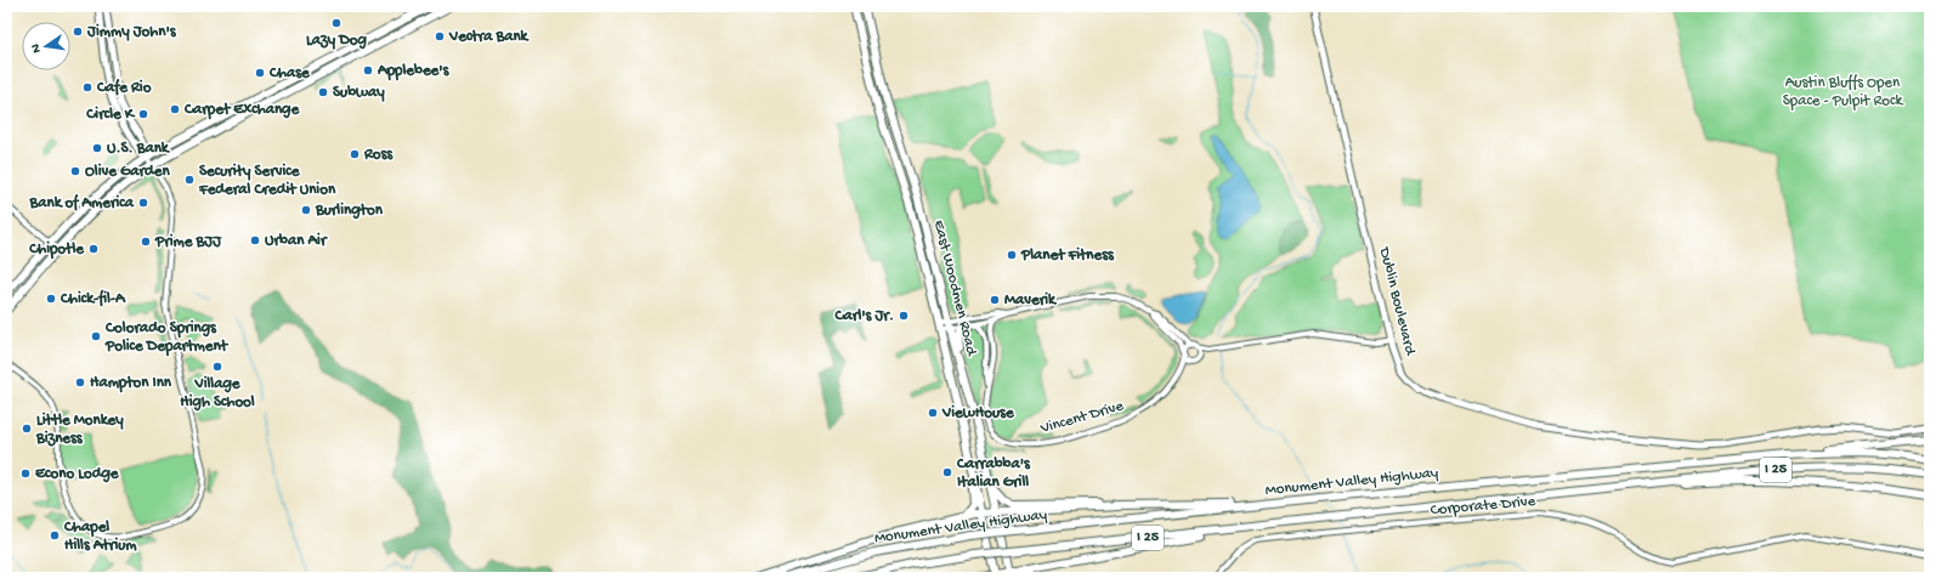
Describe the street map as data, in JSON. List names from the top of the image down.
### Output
{
  "streets": {
    "highway": ["East Woodmen Road", "I 25", "Monument Valley Highway"],
    "main road": ["Dublin Boulevard"],
    "street": ["Vincent Drive", "Corporate Drive"]
  },
  "parks": ["Austin Bluffs Open Space - Pulpit Rock"],
  "places": [
    "Lazy Dog",
    "Jimmy John's",
    "Vectra Bank",
    "Applebee's",
    "Chase",
    "Cafe Rio",
    "Subway",
    "Carpet Exchange",
    "Circle K",
    "U.S. Bank",
    "Ross",
    "Olive Garden",
    "Security Service Federal Credit Union",
    "Bank of America",
    "Burlington",
    "Urban Air",
    "Prime BJJ",
    "Chipotle",
    "Planet Fitness",
    "Chick-fil-A",
    "Maverik",
    "Carl's Jr.",
    "Colorado Springs Police Department",
    "Village High School",
    "Hampton Inn",
    "ViewHouse",
    "Little Monkey Bizness",
    "Carrabba's Italian Grill",
    "Econo Lodge",
    "Chapel Hills Atrium"
  ],
  "north": "left"
}
